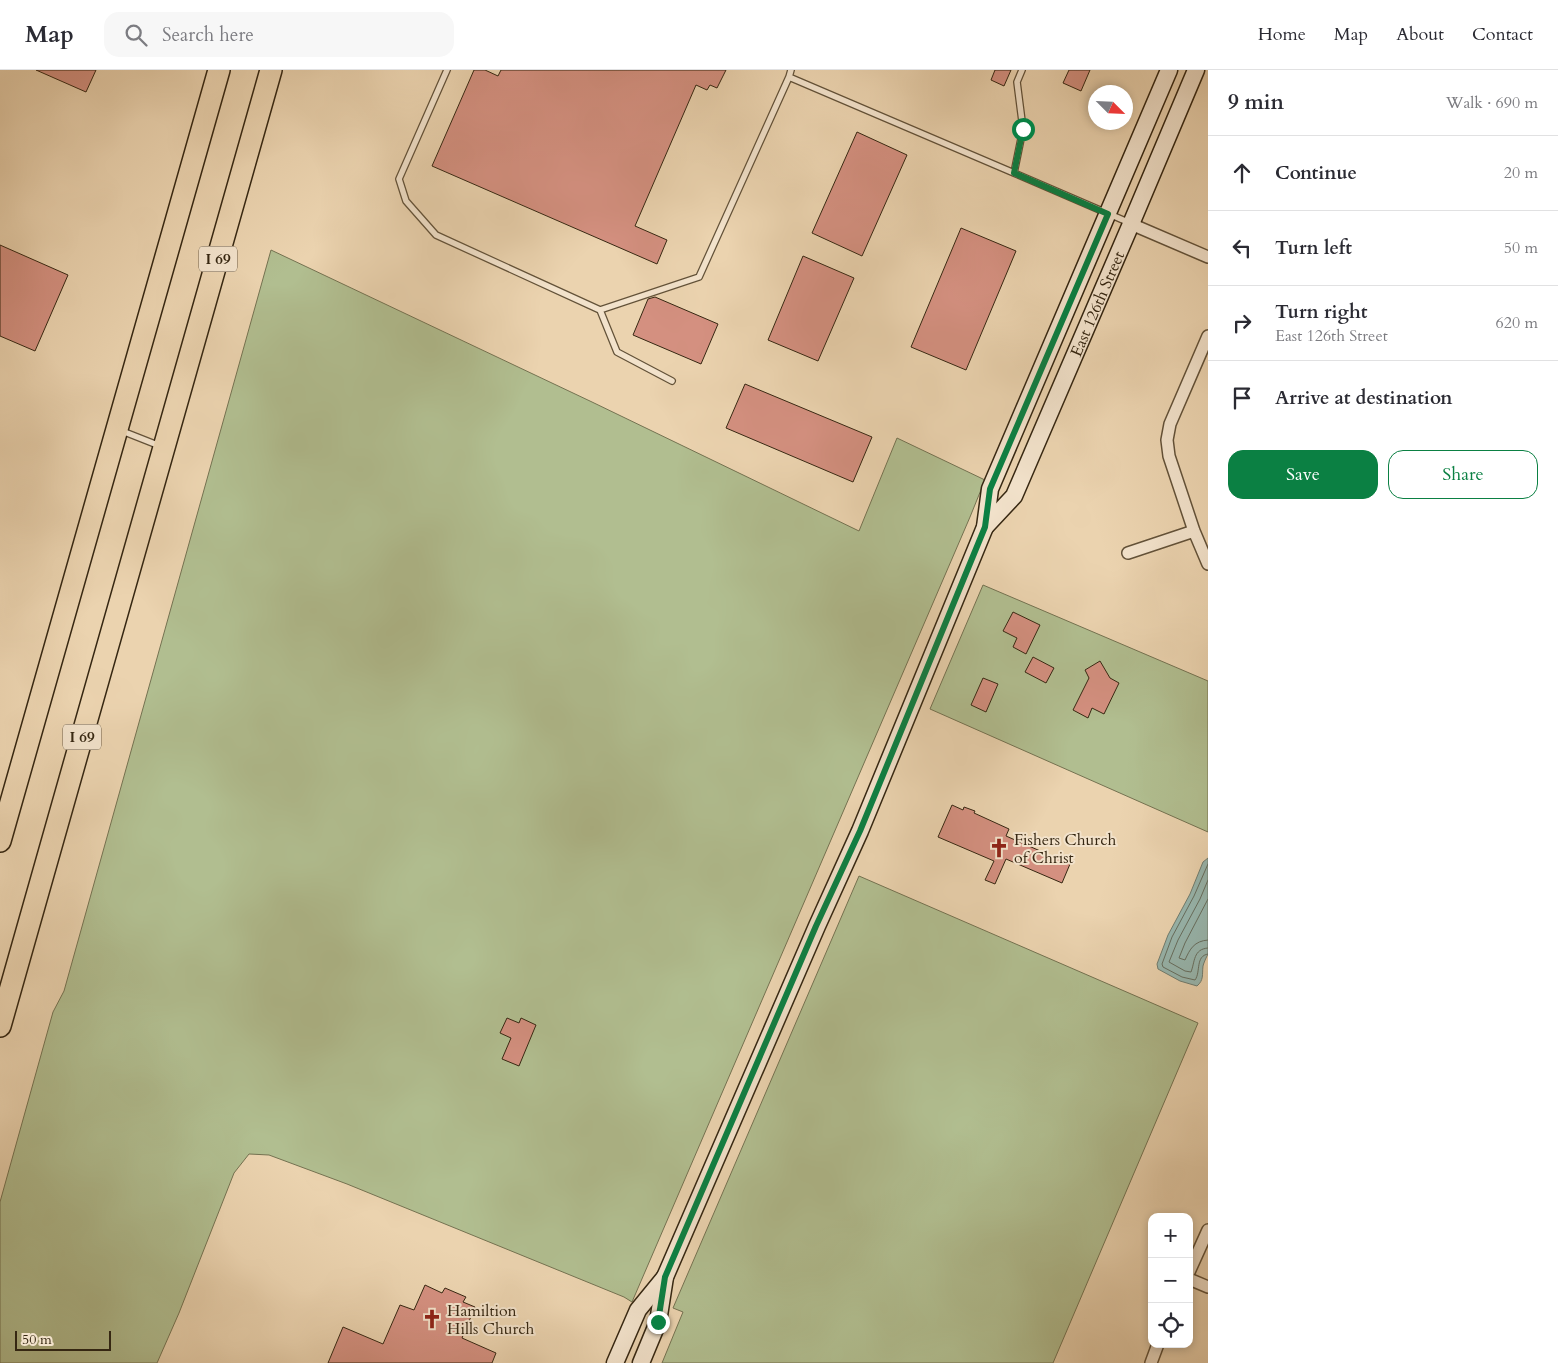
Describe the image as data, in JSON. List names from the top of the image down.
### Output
{
  "streets": {
    "highway": ["I 69"],
    "main road": ["East 126th Street"]
  },
  "places": {
    "church": ["Fishers Church of Christ", "Hamiltion Hills Church"]
  },
  "scale_bar": "50 m",
  "north": "bottom right",
  "page": {
    "header": "Map",
    "search": "Search here",
    "nav": [
      "Home",
      "Map",
      "About",
      "Contact"
    ],
    "heading": ["9 min", "Walk · 690 m"],
    "list": [
      ["Continue", "20 m"],
      ["Turn left", "50 m"],
      ["Turn right", "East 126th Street", "620 m"],
      "Arrive at destination"
    ],
    "buttons": ["Save", "Share"],
    "map_buttons": ["+", "−"],
    "scale": "50 m"
  }
}
